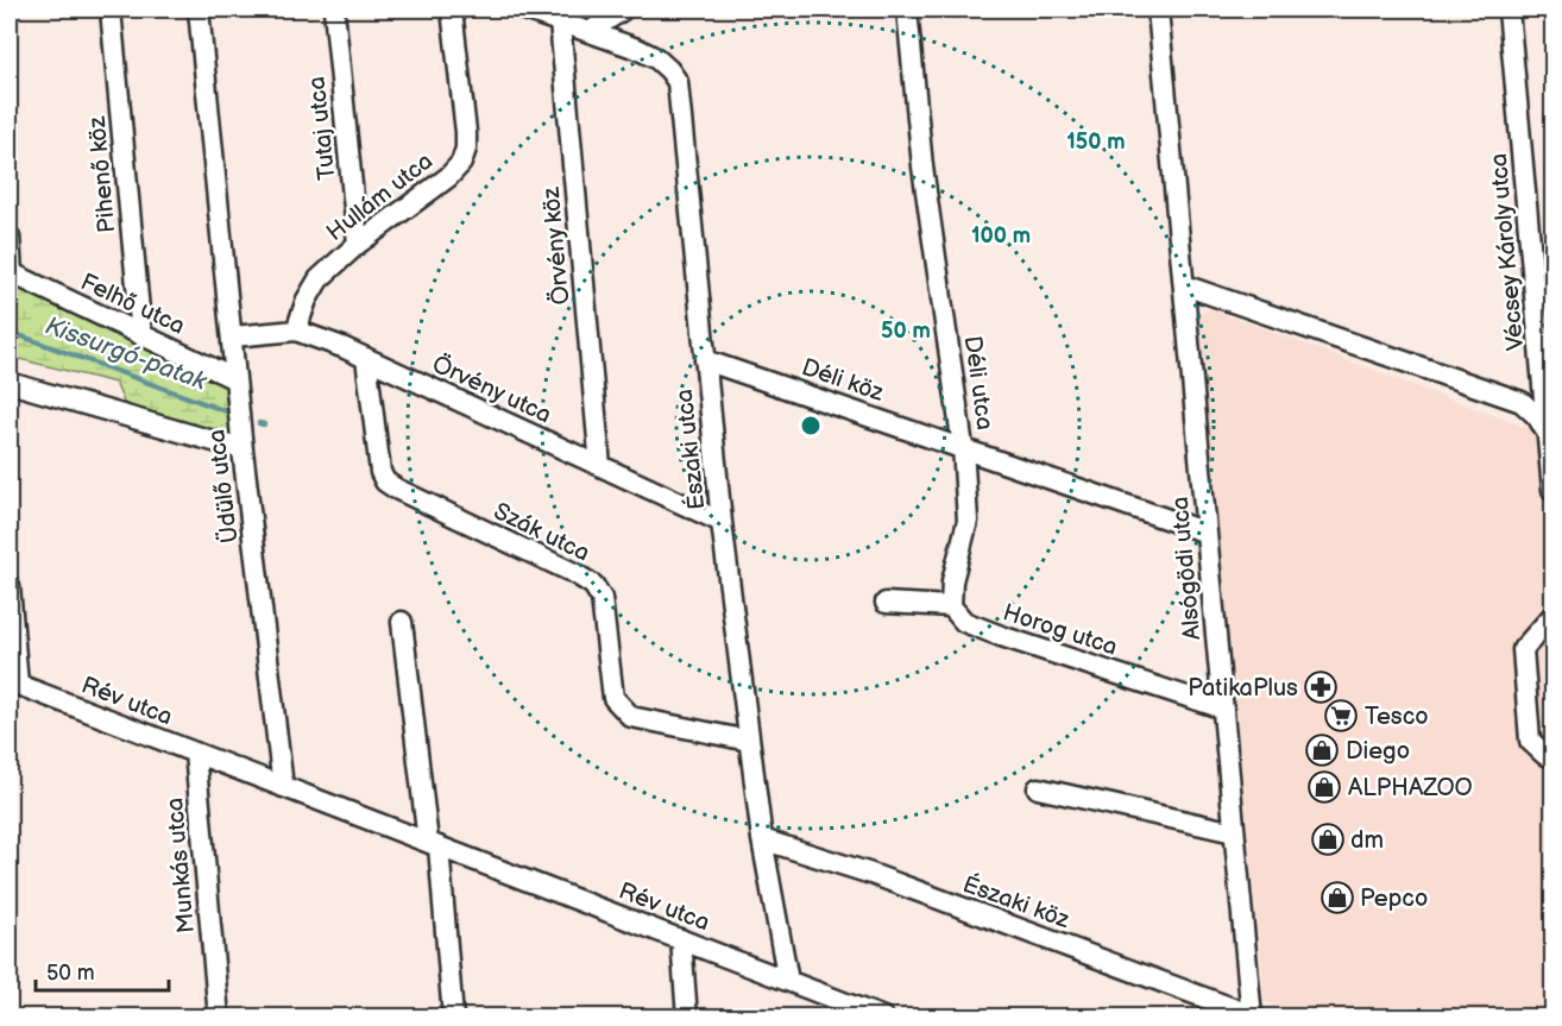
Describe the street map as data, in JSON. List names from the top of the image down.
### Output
{
  "streets": {
    "street": [
      "Tutaj utca",
      "Pihenő köz",
      "Hullám utca",
      "Örvény köz",
      "Vécsey Károly utca",
      "Felhő utca",
      "Déli köz",
      "Déli utca",
      "Örvény utca",
      "Északi utca",
      "Üdülő utca",
      "Szák utca",
      "Alsógödi utca",
      "Horog utca",
      "Rév utca",
      "Munkás utca",
      "Északi köz"
    ]
  },
  "crossings": [
    ["Tutaj utca", "Hullám utca"],
    ["Pihenő köz", "Felhő utca"],
    ["Hullám utca", "Örvény utca"],
    ["Örvény köz", "Örvény utca"],
    ["Örvény köz", "Északi utca"],
    ["Felhő utca", "Üdülő utca"],
    ["Déli köz", "Déli utca"],
    ["Déli köz", "Északi utca"],
    ["Déli köz", "Alsógödi utca"],
    ["Déli utca", "Horog utca"],
    ["Örvény utca", "Északi utca"],
    ["Örvény utca", "Üdülő utca"],
    ["Örvény utca", "Szák utca"],
    ["Északi utca", "Szák utca"],
    ["Északi utca", "Rév utca"],
    ["Északi utca", "Északi köz"],
    ["Üdülő utca", "Rév utca"],
    ["Alsógödi utca", "Horog utca"],
    ["Alsógödi utca", "Északi köz"],
    ["Rév utca", "Munkás utca"]
  ],
  "water": ["Kissurgó-patak"],
  "places": {
    "pharmacy": ["PatikaPlus"],
    "supermarket": ["Tesco"],
    "shop": [
      "Diego",
      "ALPHAZOO",
      "dm",
      "Pepco"
    ]
  },
  "scale_bar": "50 m",
  "rings": ["150 m", "100 m", "50 m"]
}
